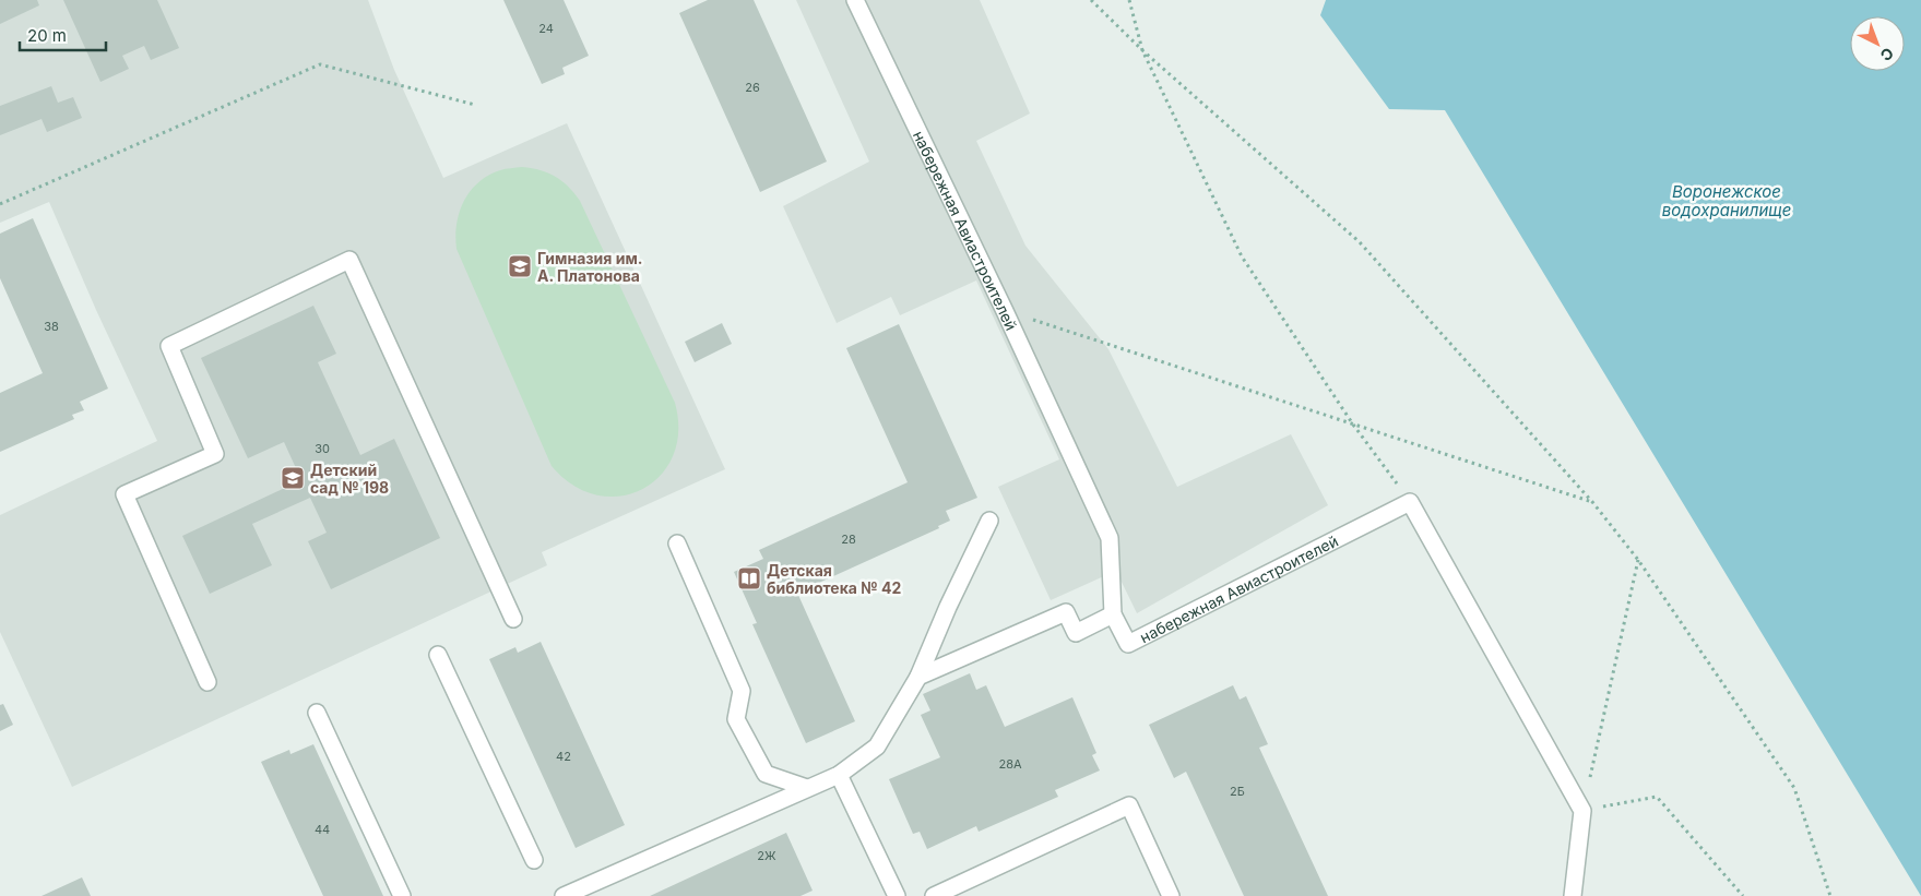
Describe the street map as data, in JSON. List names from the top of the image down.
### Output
{
  "streets": {
    "street": ["набережная Авиастроителей"]
  },
  "water": ["Воронежское водохранилище"],
  "places": {
    "school or university": ["Гимназия им. А. Платонова", "Детский сад № 198"],
    "library": ["Детская библиотека № 42"]
  },
  "house_numbers": [
    "24",
    "26",
    "38",
    "30",
    "28",
    "42",
    "28А",
    "2Б",
    "44",
    "2Ж"
  ],
  "scale_bar": "20 m",
  "north": "bottom right"
}
